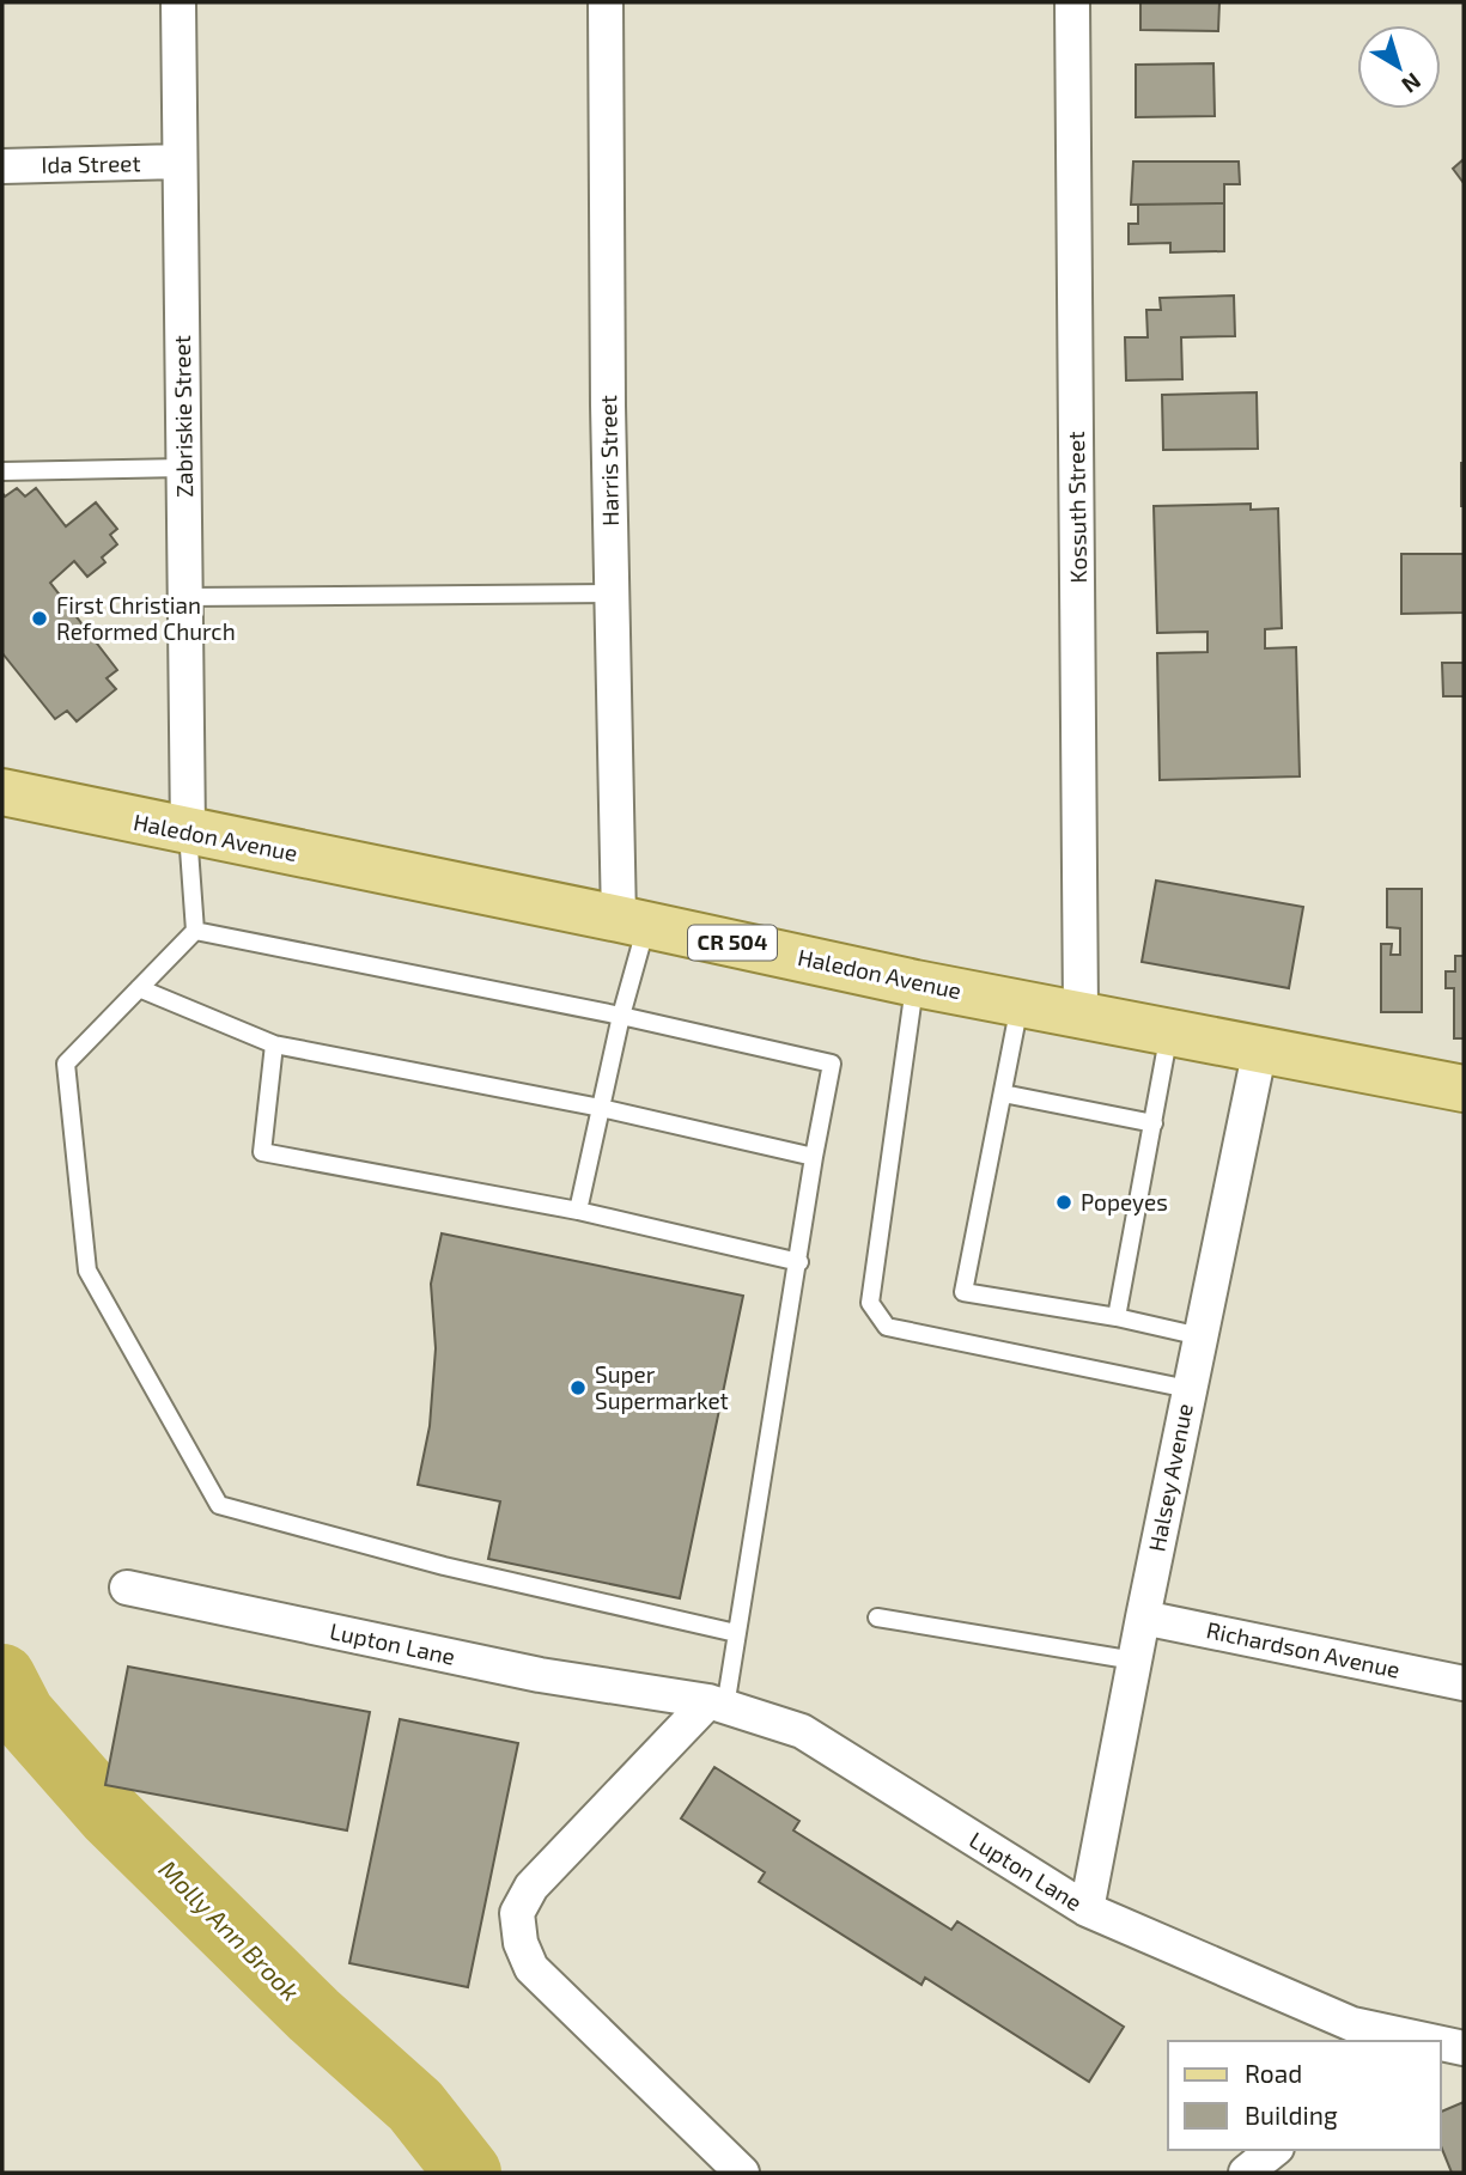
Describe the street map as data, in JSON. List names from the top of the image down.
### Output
{
  "streets": {
    "main road": ["Haledon Avenue", "CR 504"],
    "street": [
      "Ida Street",
      "Zabriskie Street",
      "Harris Street",
      "Kossuth Street",
      "Halsey Avenue",
      "Lupton Lane",
      "Richardson Avenue"
    ]
  },
  "crossings": [
    ["Ida Street", "Zabriskie Street"],
    ["Zabriskie Street", "Haledon Avenue"],
    ["Harris Street", "Haledon Avenue"],
    ["Kossuth Street", "Haledon Avenue"],
    ["Haledon Avenue", "Halsey Avenue"],
    ["Halsey Avenue", "Lupton Lane"],
    ["Halsey Avenue", "Richardson Avenue"]
  ],
  "water": ["Molly Ann Brook"],
  "places": ["First Christian Reformed Church", "Popeyes", "Super Supermarket"],
  "legend": ["Road", "Building"],
  "north": "bottom right"
}
